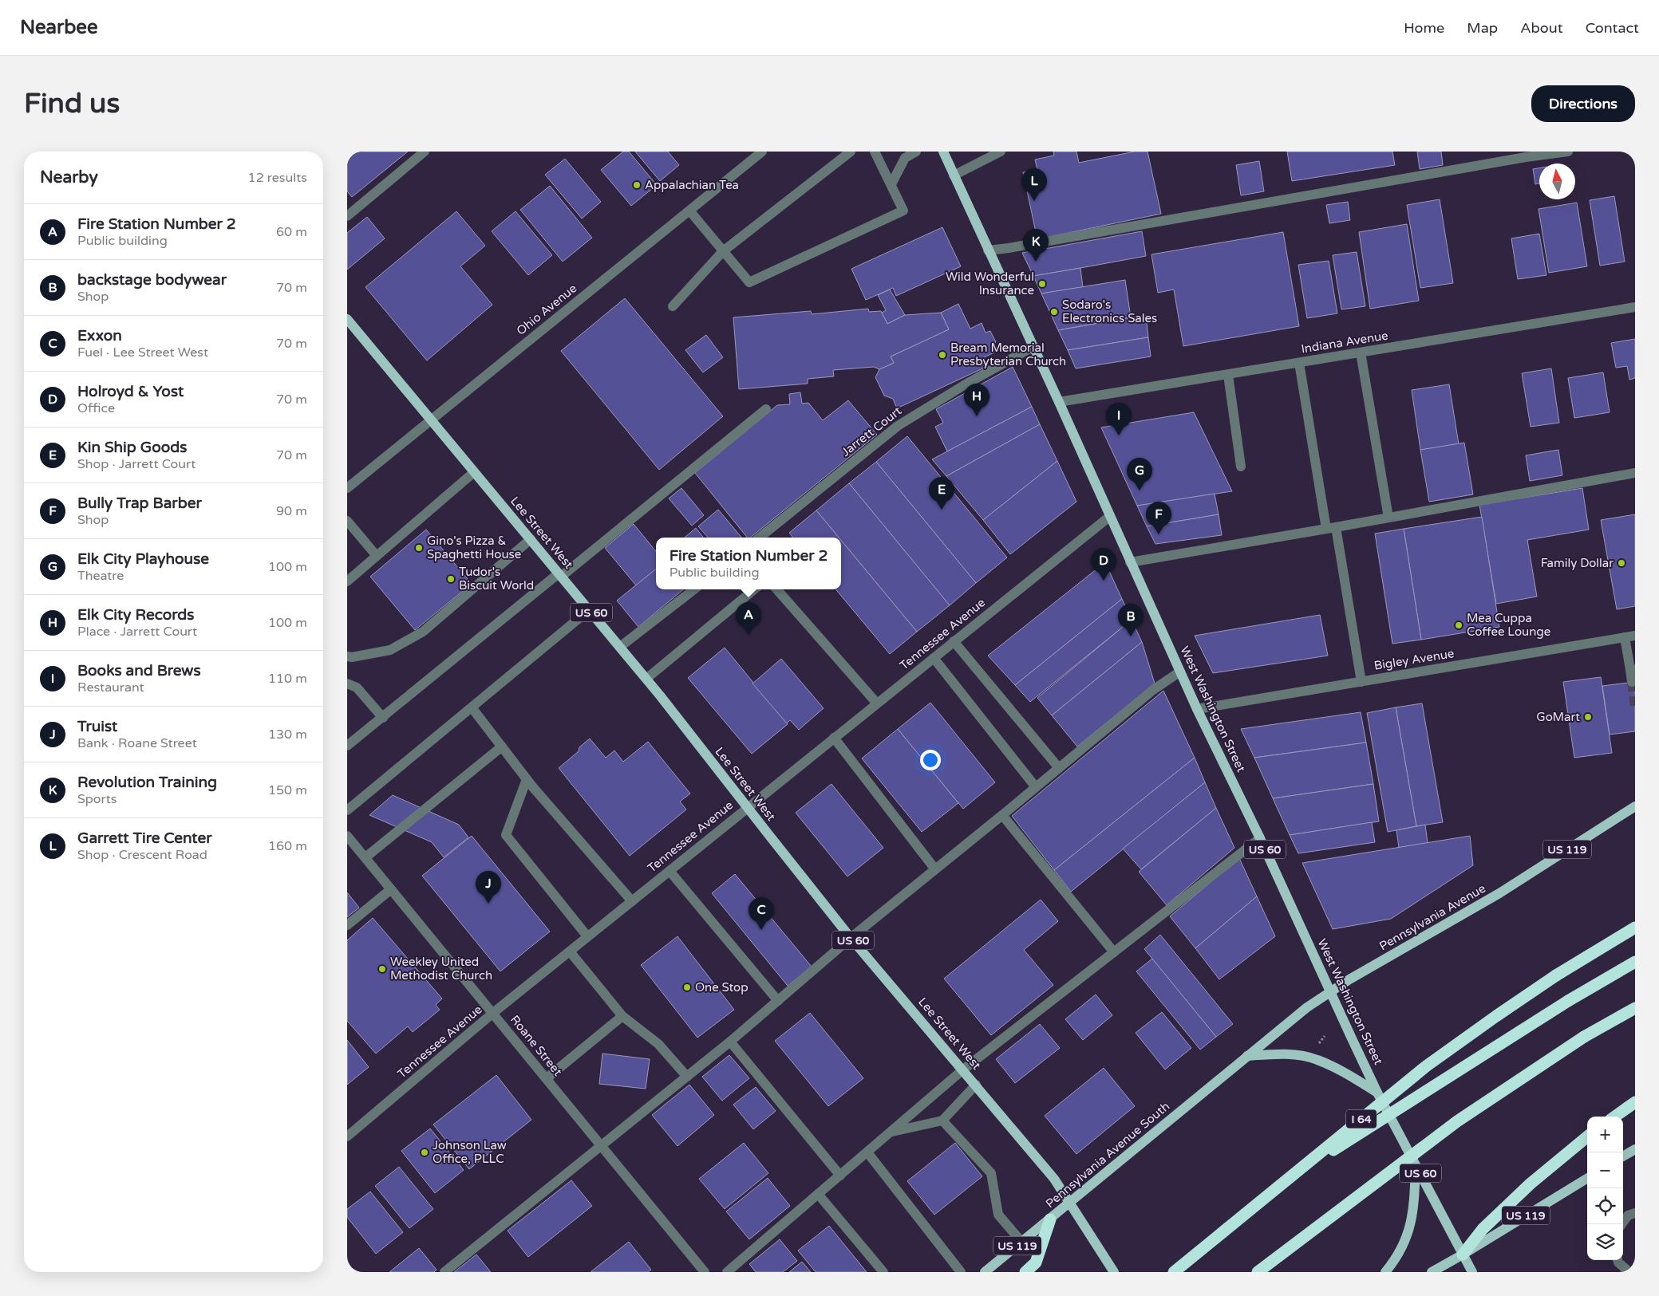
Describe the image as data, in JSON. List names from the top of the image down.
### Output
{
  "streets": {
    "highway": ["I 64"],
    "main road": [
      "Lee Street West",
      "US 60",
      "West Washington Street",
      "US 119",
      "Pennsylvania Avenue",
      "Pennsylvania Avenue South"
    ],
    "street": [
      "Ohio Avenue",
      "Indiana Avenue",
      "Jarrett Court",
      "Tennessee Avenue",
      "Bigley Avenue",
      "Roane Street"
    ]
  },
  "crossings": [
    ["Ohio Avenue", "Lee Street West"],
    ["Indiana Avenue", "West Washington Street"],
    ["Jarrett Court", "West Washington Street"],
    ["Lee Street West", "Tennessee Avenue"],
    ["Lee Street West", "Pennsylvania Avenue South"],
    ["Tennessee Avenue", "West Washington Street"],
    ["Tennessee Avenue", "Roane Street"],
    ["Bigley Avenue", "West Washington Street"],
    ["West Washington Street", "US 119"],
    ["West Washington Street", "Pennsylvania Avenue"],
    ["Pennsylvania Avenue", "Pennsylvania Avenue South"]
  ],
  "places": [
    "Appalachian Tea",
    "Wild Wonderful Insurance",
    "Sodaro's Electronics Sales",
    "Bream Memorial Presbyterian Church",
    "Gino's Pizza & Spaghetti House",
    "Family Dollar",
    "Tudor's Biscuit World",
    "Mea Cuppa Coffee Lounge",
    "GoMart",
    "Weekley United Methodist Church",
    "One Stop",
    "Johnson Law Office, PLLC"
  ],
  "north": "top",
  "page": {
    "header": "Nearbee",
    "nav": [
      "Home",
      "Map",
      "About",
      "Contact"
    ],
    "buttons": "Directions",
    "title": "Find us",
    "heading": ["Nearby", "12 results"],
    "pins": [
      "L",
      "K",
      "H",
      "I",
      "G",
      "E",
      "F",
      "D",
      "A",
      "B",
      "J",
      "C"
    ],
    "list": [
      {
        "mark": "A",
        "name": "Fire Station Number 2",
        "note": "Public building",
        "value": "60 m"
      },
      {
        "mark": "B",
        "name": "backstage bodywear",
        "note": "Shop",
        "value": "70 m"
      },
      {
        "mark": "C",
        "name": "Exxon",
        "note": "Fuel · Lee Street West",
        "value": "70 m"
      },
      {
        "mark": "D",
        "name": "Holroyd & Yost",
        "note": "Office",
        "value": "70 m"
      },
      {
        "mark": "E",
        "name": "Kin Ship Goods",
        "note": "Shop · Jarrett Court",
        "value": "70 m"
      },
      {
        "mark": "F",
        "name": "Bully Trap Barber",
        "note": "Shop",
        "value": "90 m"
      },
      {
        "mark": "G",
        "name": "Elk City Playhouse",
        "note": "Theatre",
        "value": "100 m"
      },
      {
        "mark": "H",
        "name": "Elk City Records",
        "note": "Place · Jarrett Court",
        "value": "100 m"
      },
      {
        "mark": "I",
        "name": "Books and Brews",
        "note": "Restaurant",
        "value": "110 m"
      },
      {
        "mark": "J",
        "name": "Truist",
        "note": "Bank · Roane Street",
        "value": "130 m"
      },
      {
        "mark": "K",
        "name": "Revolution Training",
        "note": "Sports",
        "value": "150 m"
      },
      {
        "mark": "L",
        "name": "Garrett Tire Center",
        "note": "Shop · Crescent Road",
        "value": "160 m"
      }
    ],
    "popup": ["Fire Station Number 2", "Public building"],
    "map_buttons": ["+", "−"]
  }
}
